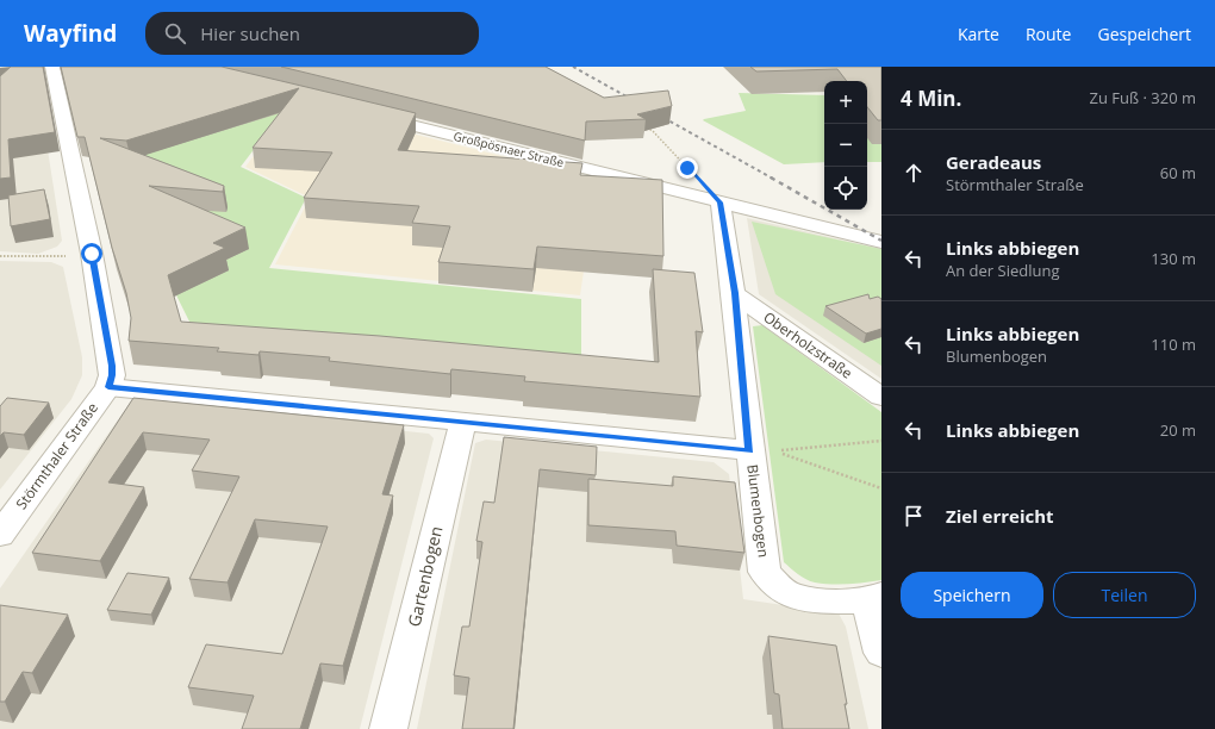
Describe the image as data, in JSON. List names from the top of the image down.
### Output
{
  "streets": {
    "street": [
      "Großpösnaer Straße",
      "Oberholzstraße",
      "Störmthaler Straße",
      "Blumenbogen",
      "Gartenbogen"
    ]
  },
  "crossings": [
    ["Großpösnaer Straße", "Blumenbogen"],
    ["Oberholzstraße", "Blumenbogen"]
  ],
  "page": {
    "header": "Wayfind",
    "search": "Hier suchen",
    "nav": ["Karte", "Route", "Gespeichert"],
    "heading": ["4 Min.", "Zu Fuß · 320 m"],
    "map_buttons": ["+", "−"],
    "list": [
      ["Geradeaus", "Störmthaler Straße", "60 m"],
      ["Links abbiegen", "An der Siedlung", "130 m"],
      ["Links abbiegen", "Blumenbogen", "110 m"],
      ["Links abbiegen", "20 m"],
      "Ziel erreicht"
    ],
    "buttons": ["Speichern", "Teilen"]
  }
}
